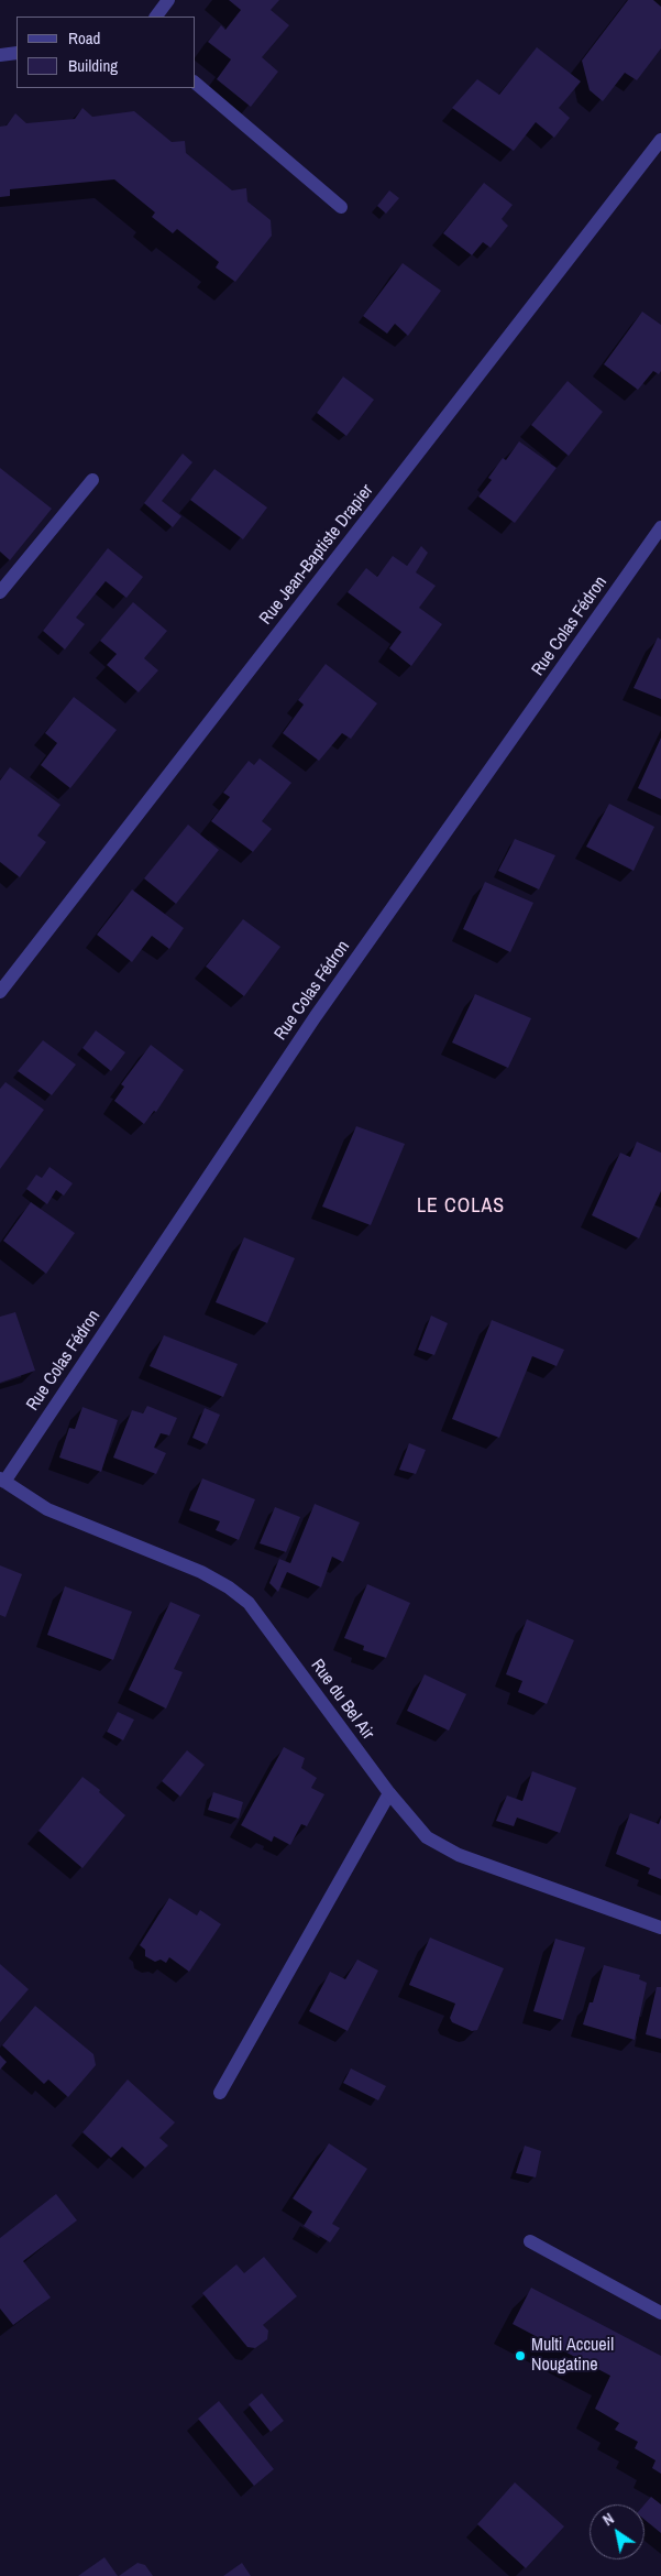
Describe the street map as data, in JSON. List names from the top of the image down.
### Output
{
  "streets": {
    "street": ["Rue Jean-Baptiste Drapier", "Rue Colas Fédron", "Rue du Bel Air"]
  },
  "crossings": [
    ["Rue Colas Fédron", "Rue du Bel Air"]
  ],
  "districts": ["LE COLAS"],
  "places": ["Multi Accueil Nougatine"],
  "legend": ["Road", "Building"],
  "north": "top left"
}
